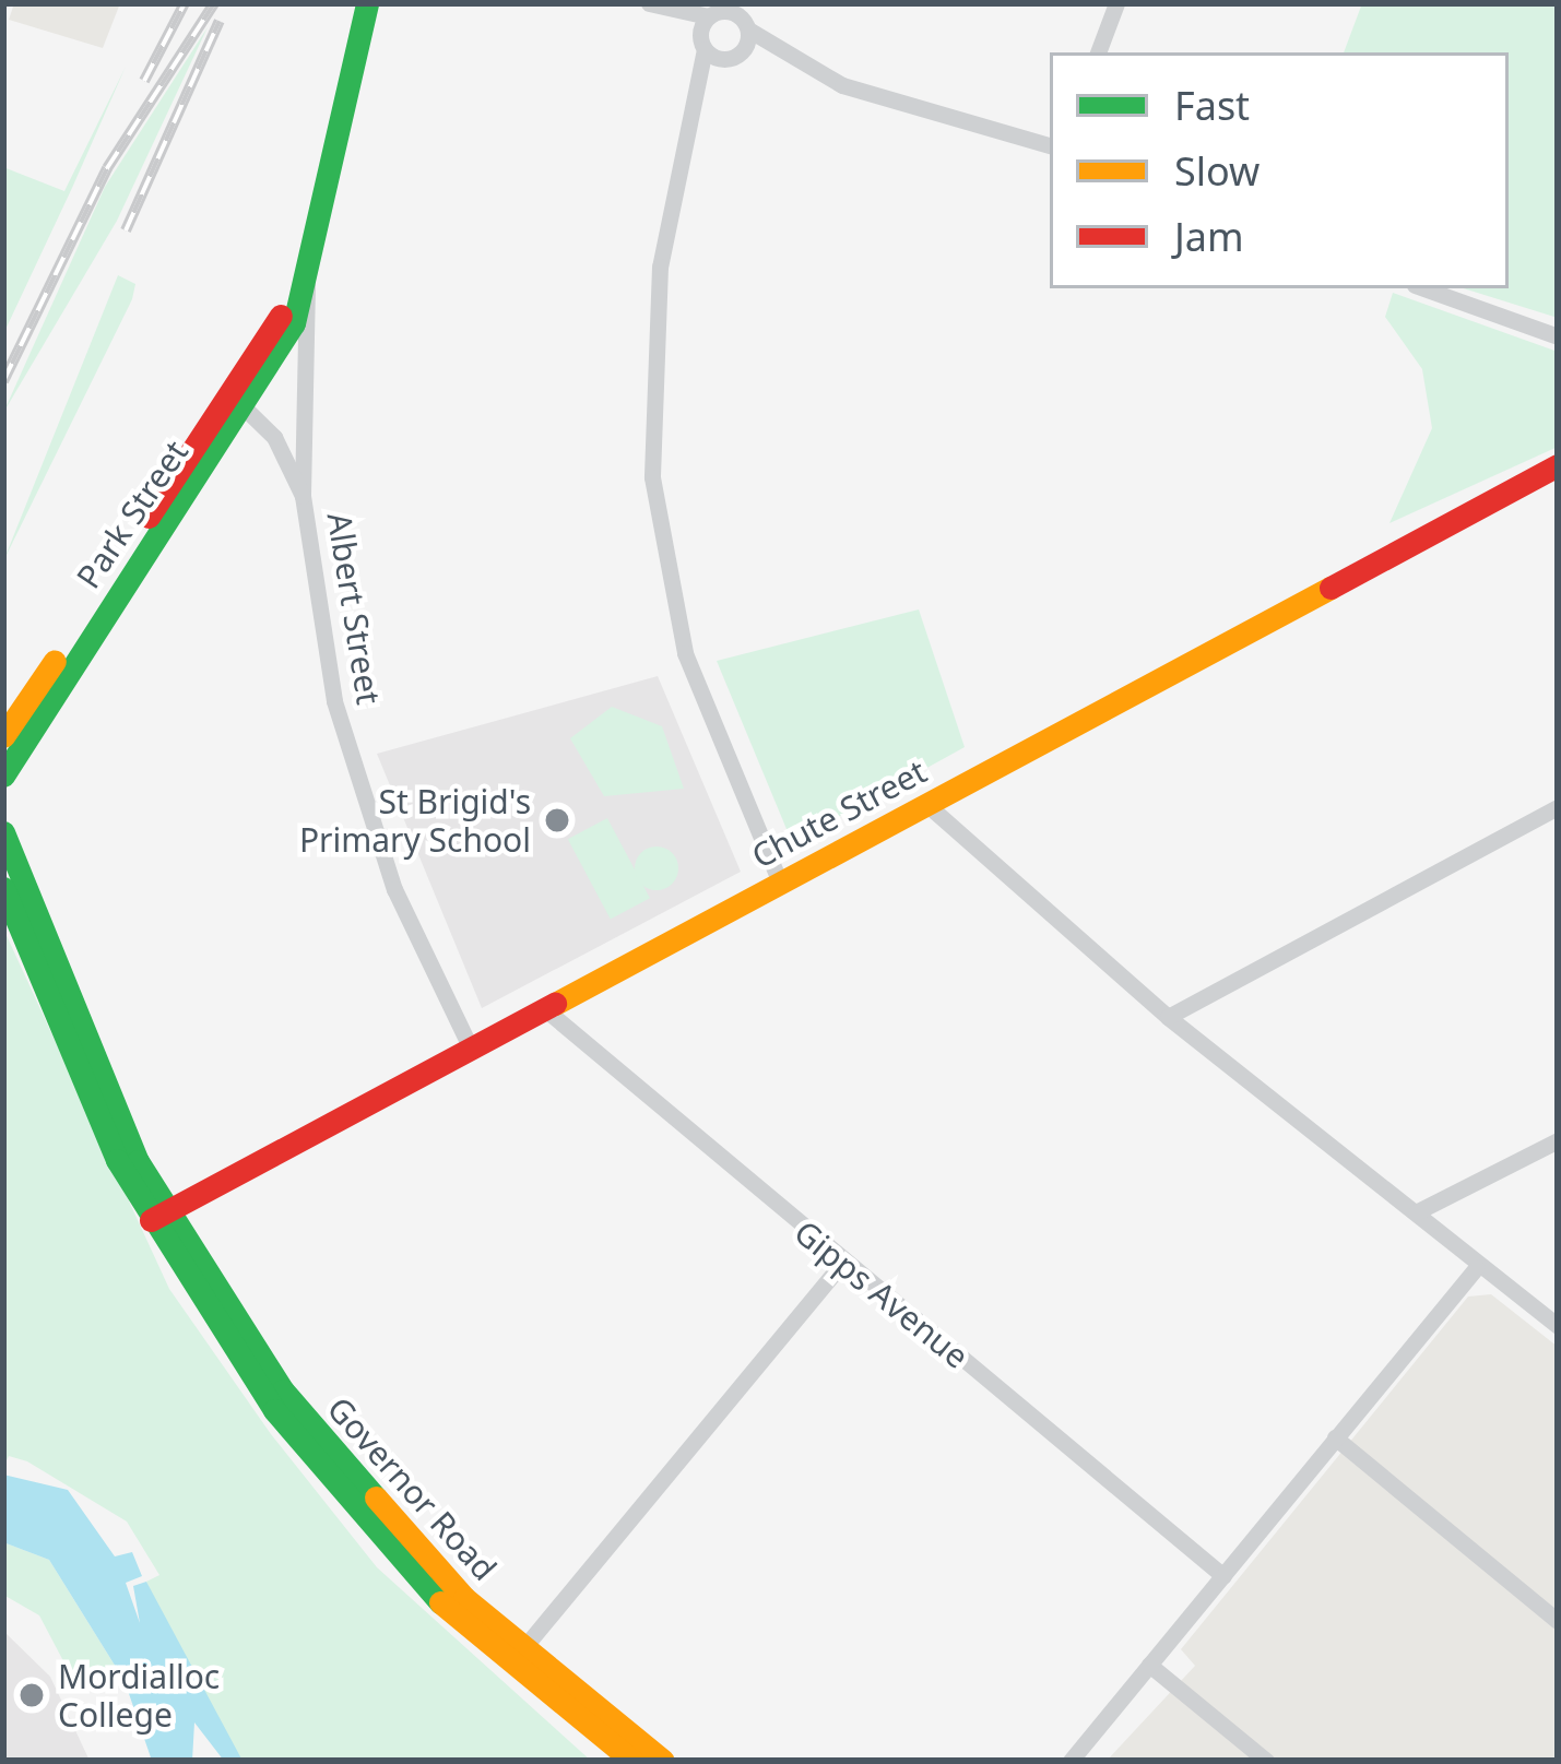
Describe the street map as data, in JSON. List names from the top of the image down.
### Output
{
  "streets": {
    "street": [
      "Park Street",
      "Albert Street",
      "Chute Street",
      "Gipps Avenue",
      "Governor Road"
    ]
  },
  "crossings": [
    ["Park Street", "Albert Street"],
    ["Albert Street", "Chute Street"],
    ["Chute Street", "Gipps Avenue"],
    ["Chute Street", "Governor Road"]
  ],
  "places": ["St Brigid's Primary School", "Mordialloc College"],
  "legend": ["Fast", "Slow", "Jam"]
}
